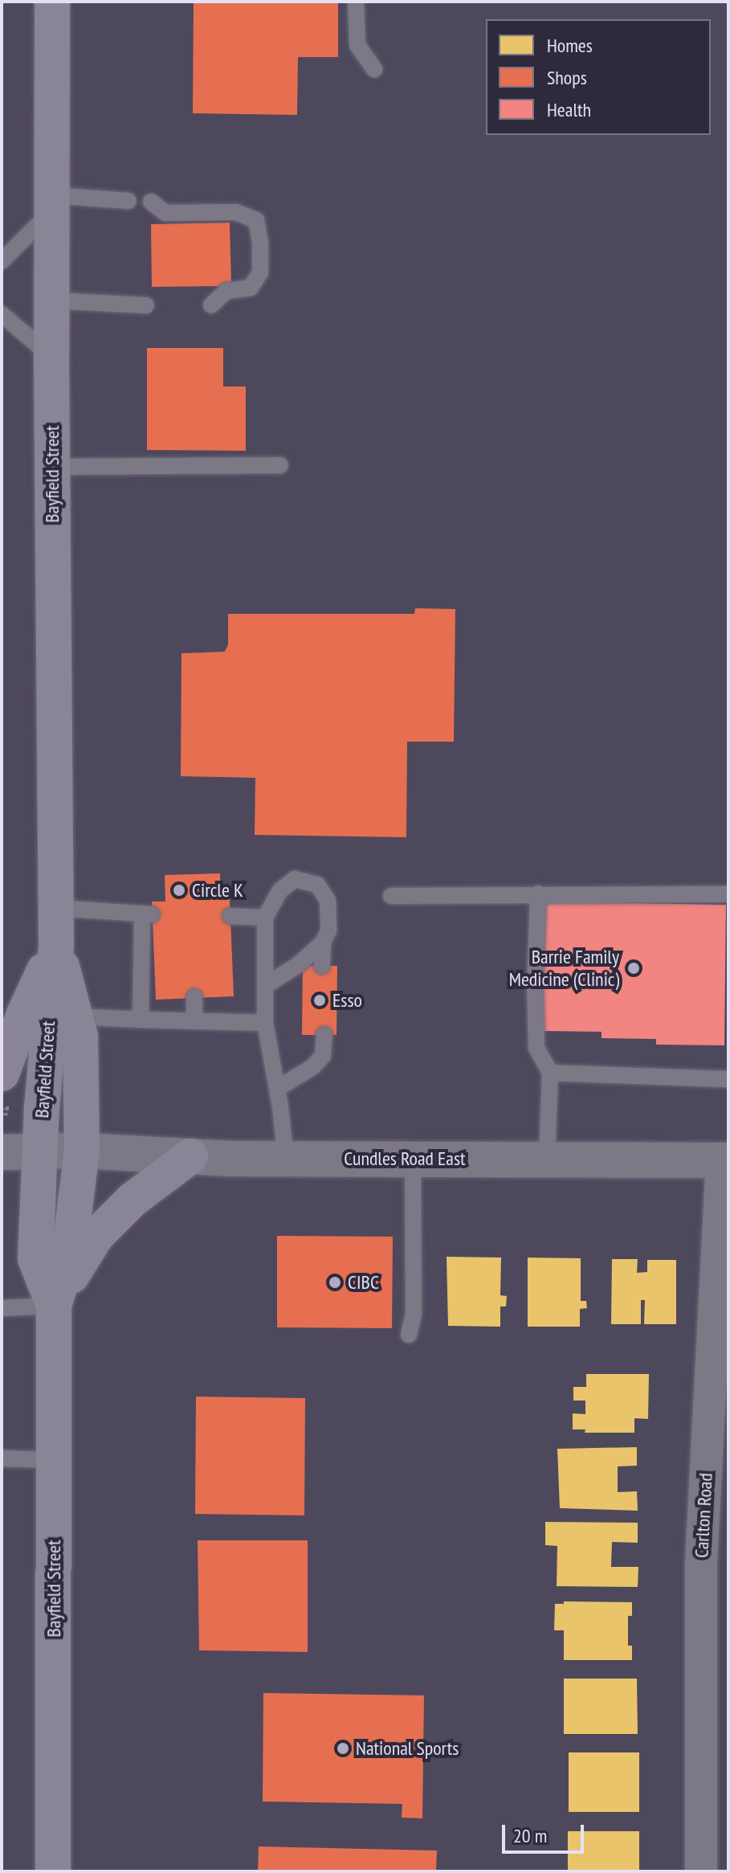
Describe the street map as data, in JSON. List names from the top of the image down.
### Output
{
  "streets": {
    "main road": ["Bayfield Street", "Cundles Road East"],
    "street": ["Carlton Road"]
  },
  "crossings": [
    ["Bayfield Street", "Cundles Road East"],
    ["Cundles Road East", "Carlton Road"]
  ],
  "places": [
    "Circle K",
    "Barrie Family Medicine (Clinic)",
    "Esso",
    "CIBC",
    "National Sports"
  ],
  "legend": ["Homes", "Shops", "Health"],
  "scale_bar": "20 m"
}
